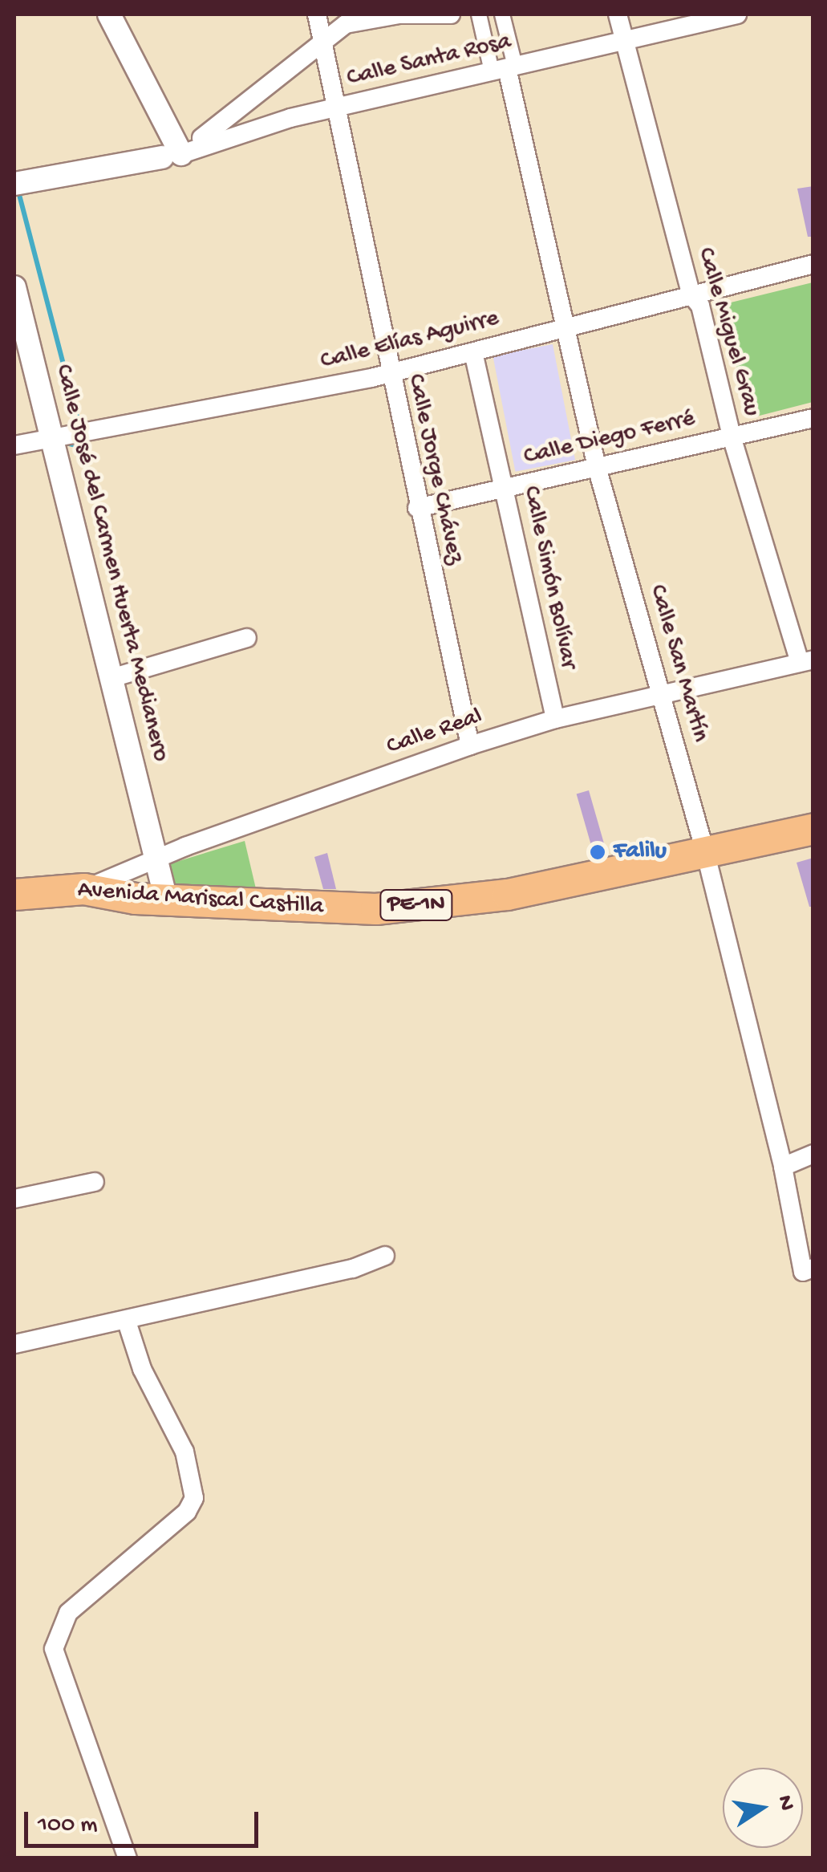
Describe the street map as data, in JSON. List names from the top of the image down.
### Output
{
  "streets": {
    "highway": ["Avenida Mariscal Castilla", "PE-1N"],
    "street": [
      "Calle Santa Rosa",
      "Calle Miguel Grau",
      "Calle Elías Aguirre",
      "Calle Diego Ferré",
      "Calle Jorge Chávez",
      "Calle José del Carmen Huerta Medianero",
      "Calle Simón Bolívar",
      "Calle San Martín",
      "Calle Real"
    ]
  },
  "crossings": [
    ["Calle Santa Rosa", "Calle Miguel Grau"],
    ["Calle Santa Rosa", "Calle Jorge Chávez"],
    ["Calle Santa Rosa", "Calle San Martín"],
    ["Calle Miguel Grau", "Calle Elías Aguirre"],
    ["Calle Miguel Grau", "Calle Diego Ferré"],
    ["Calle Miguel Grau", "Calle Real"],
    ["Calle Elías Aguirre", "Calle Jorge Chávez"],
    ["Calle Elías Aguirre", "Calle José del Carmen Huerta Medianero"],
    ["Calle Elías Aguirre", "Calle Simón Bolívar"],
    ["Calle Elías Aguirre", "Calle San Martín"],
    ["Calle Diego Ferré", "Calle Jorge Chávez"],
    ["Calle Diego Ferré", "Calle Simón Bolívar"],
    ["Calle Diego Ferré", "Calle San Martín"],
    ["Calle Jorge Chávez", "Calle Real"],
    ["Calle José del Carmen Huerta Medianero", "Calle Real"],
    ["Calle José del Carmen Huerta Medianero", "Avenida Mariscal Castilla"],
    ["Calle Simón Bolívar", "Calle Real"],
    ["Calle San Martín", "Calle Real"],
    ["Calle San Martín", "Avenida Mariscal Castilla"],
    ["Calle Real", "Avenida Mariscal Castilla"]
  ],
  "places": ["Falilu"],
  "scale_bar": "100 m",
  "north": "right"
}
